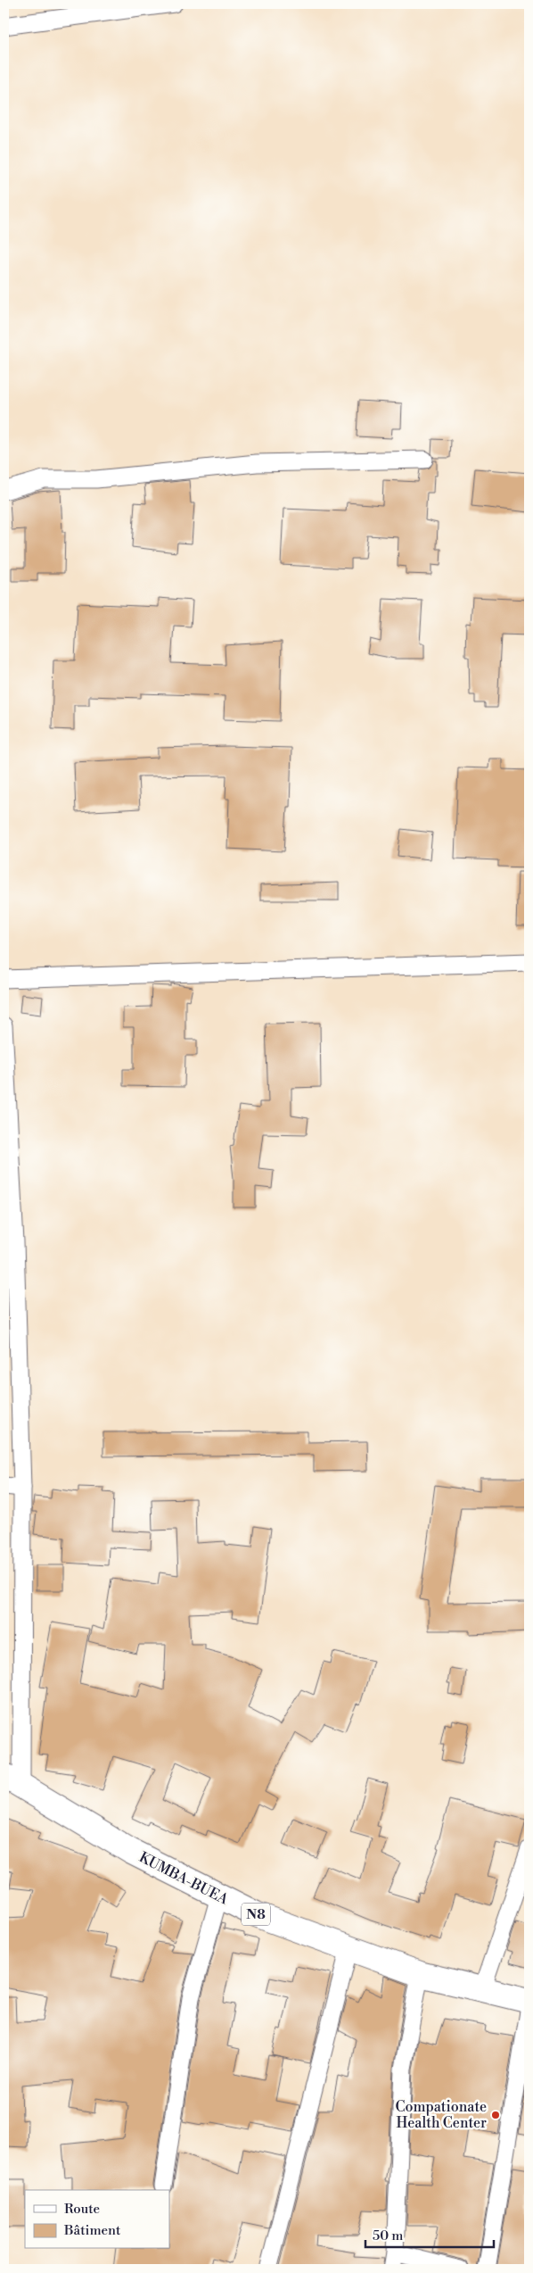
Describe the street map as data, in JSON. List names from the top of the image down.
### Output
{
  "streets": {
    "highway": ["KUMBA-BUEA", "N8"]
  },
  "places": ["Compationate Health Center"],
  "legend": ["Route", "Bâtiment"],
  "scale_bar": "50 m"
}
